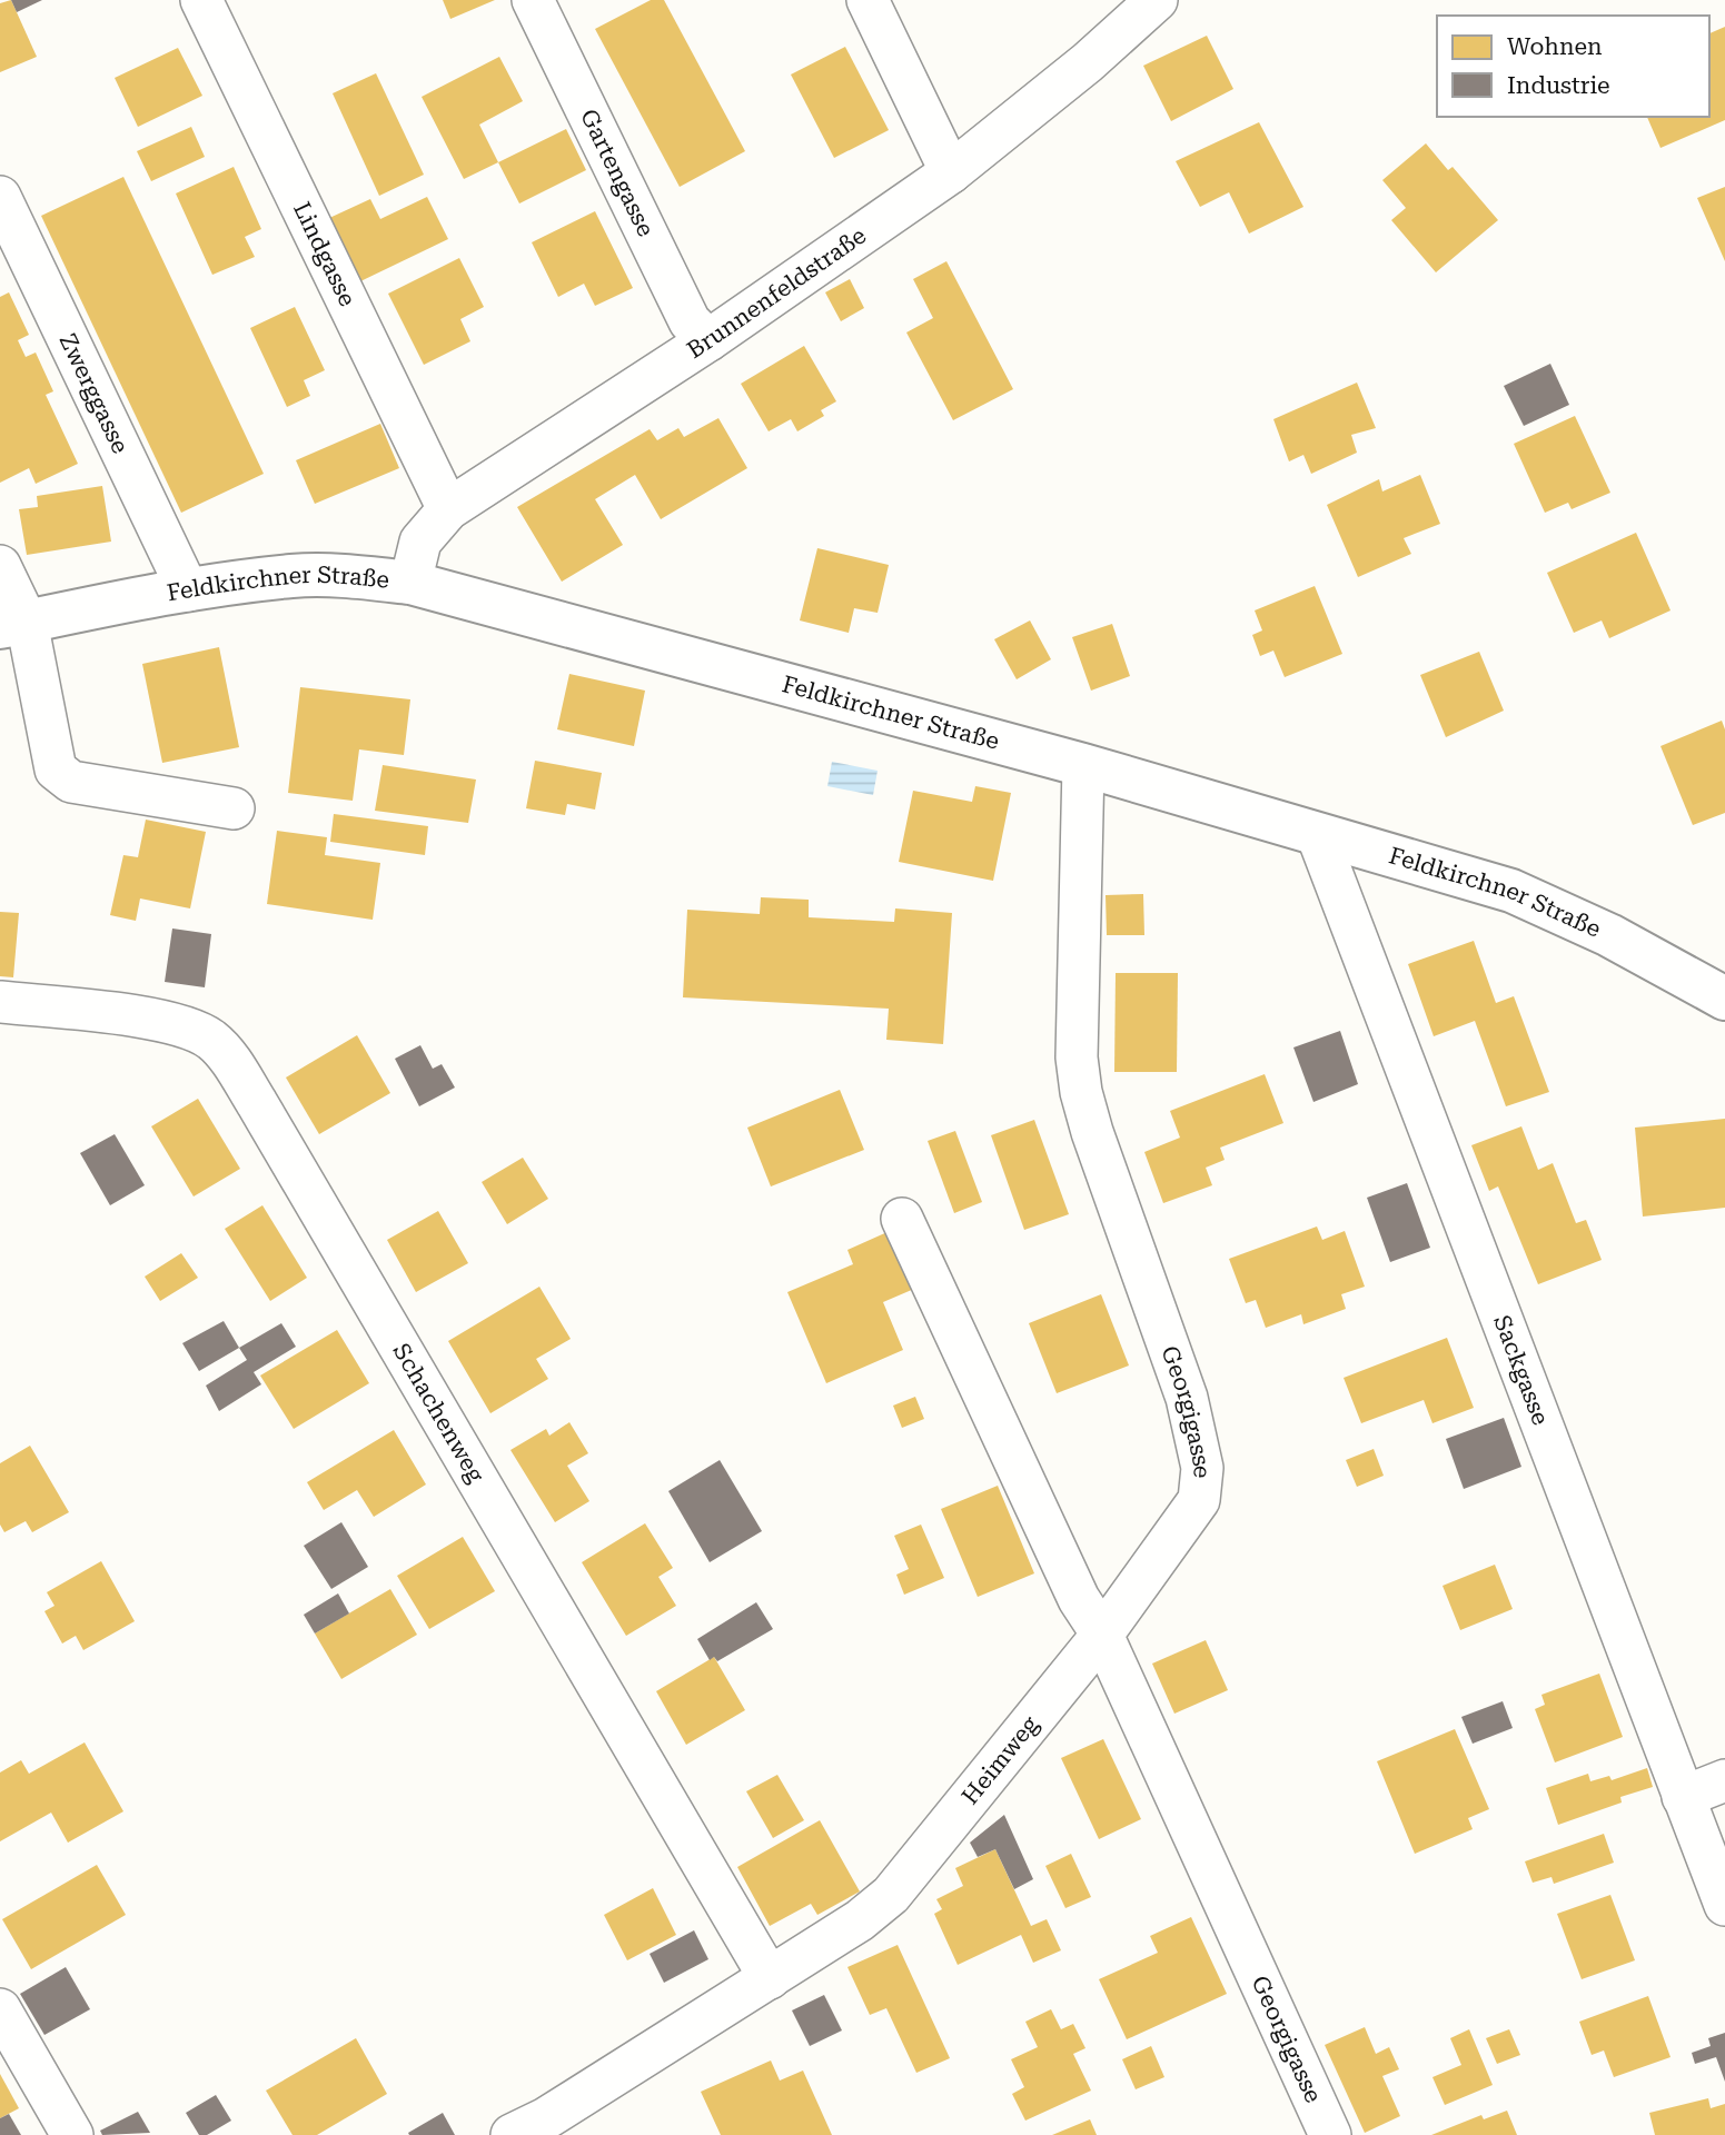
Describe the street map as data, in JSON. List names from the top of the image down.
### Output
{
  "streets": {
    "street": [
      "Gartengasse",
      "Lindgasse",
      "Brunnenfeldstraße",
      "Zwerggasse",
      "Feldkirchner Straße",
      "Sackgasse",
      "Schachenweg",
      "Georgigasse",
      "Heimweg"
    ]
  },
  "crossings": [
    ["Gartengasse", "Brunnenfeldstraße"],
    ["Lindgasse", "Brunnenfeldstraße"],
    ["Brunnenfeldstraße", "Feldkirchner Straße"],
    ["Zwerggasse", "Feldkirchner Straße"],
    ["Feldkirchner Straße", "Sackgasse"],
    ["Feldkirchner Straße", "Georgigasse"],
    ["Schachenweg", "Heimweg"],
    ["Georgigasse", "Heimweg"]
  ],
  "legend": ["Wohnen", "Industrie"]
}
